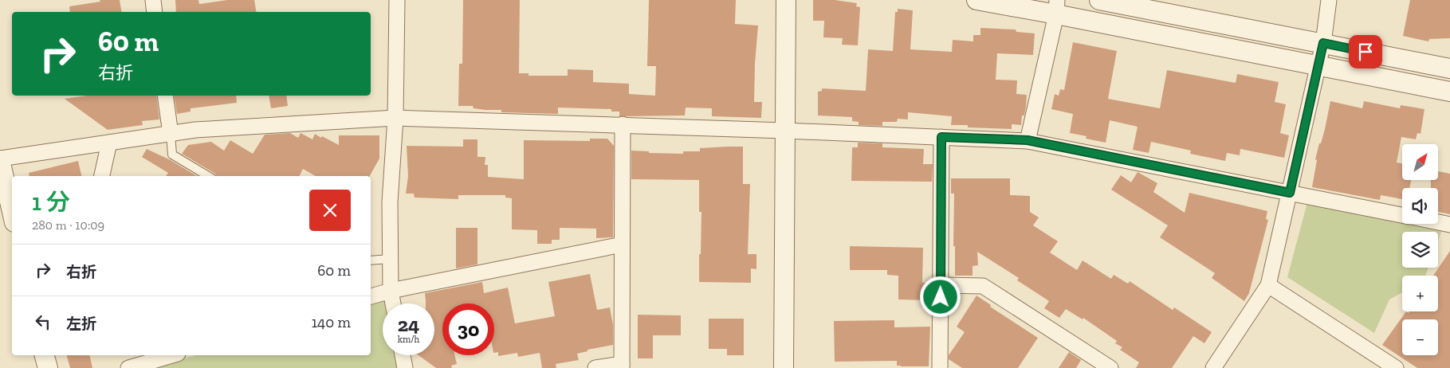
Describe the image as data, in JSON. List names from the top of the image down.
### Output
{
  "north": "top right",
  "page": {
    "turn": ["60 m", "右折"],
    "map_buttons": ["+", "−"],
    "heading": ["1 分", "280 m · 10:09"],
    "list": [
      {
        "name": "右折",
        "value": "60 m"
      },
      {
        "name": "左折",
        "value": "140 m"
      }
    ],
    "speed": "24 km/h",
    "limit": "30"
  }
}
